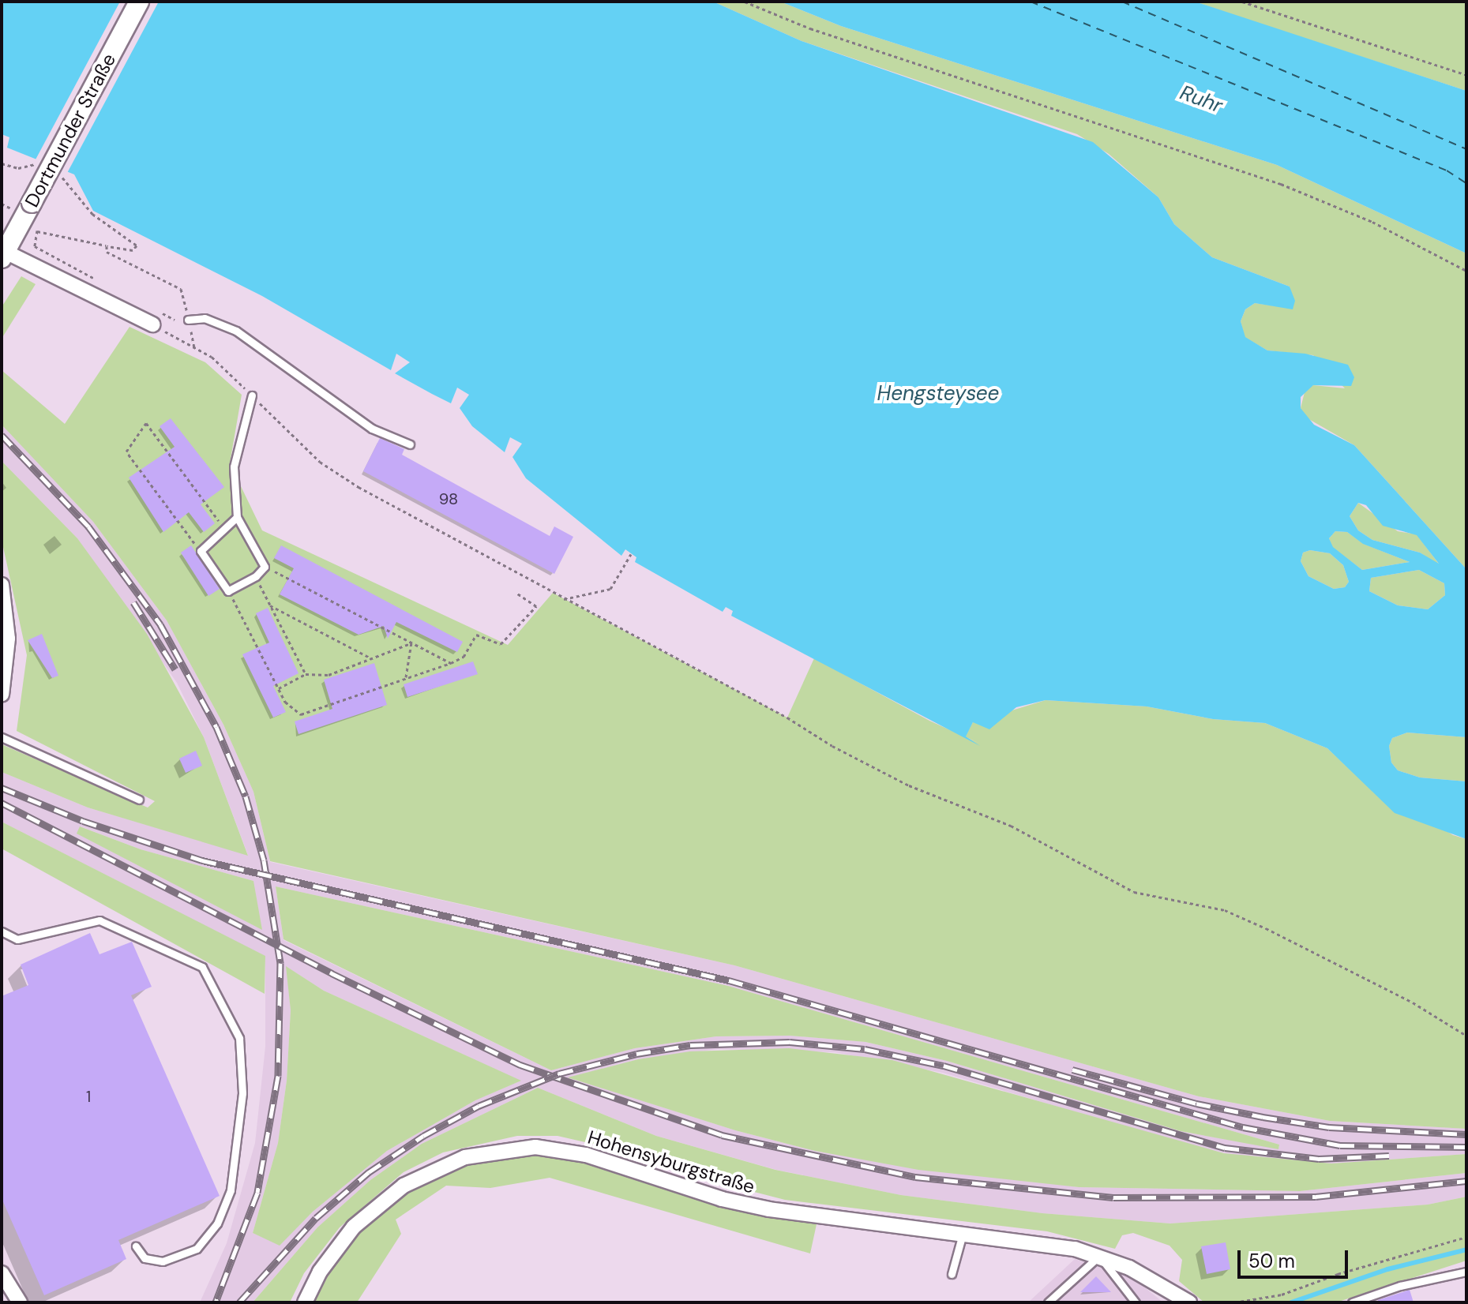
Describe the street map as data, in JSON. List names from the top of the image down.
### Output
{
  "streets": {
    "main road": ["Dortmunder Straße"],
    "street": ["Hohensyburgstraße"]
  },
  "water": ["Ruhr", "Hengsteysee"],
  "house_numbers": ["98", "1"],
  "scale_bar": "50 m"
}
